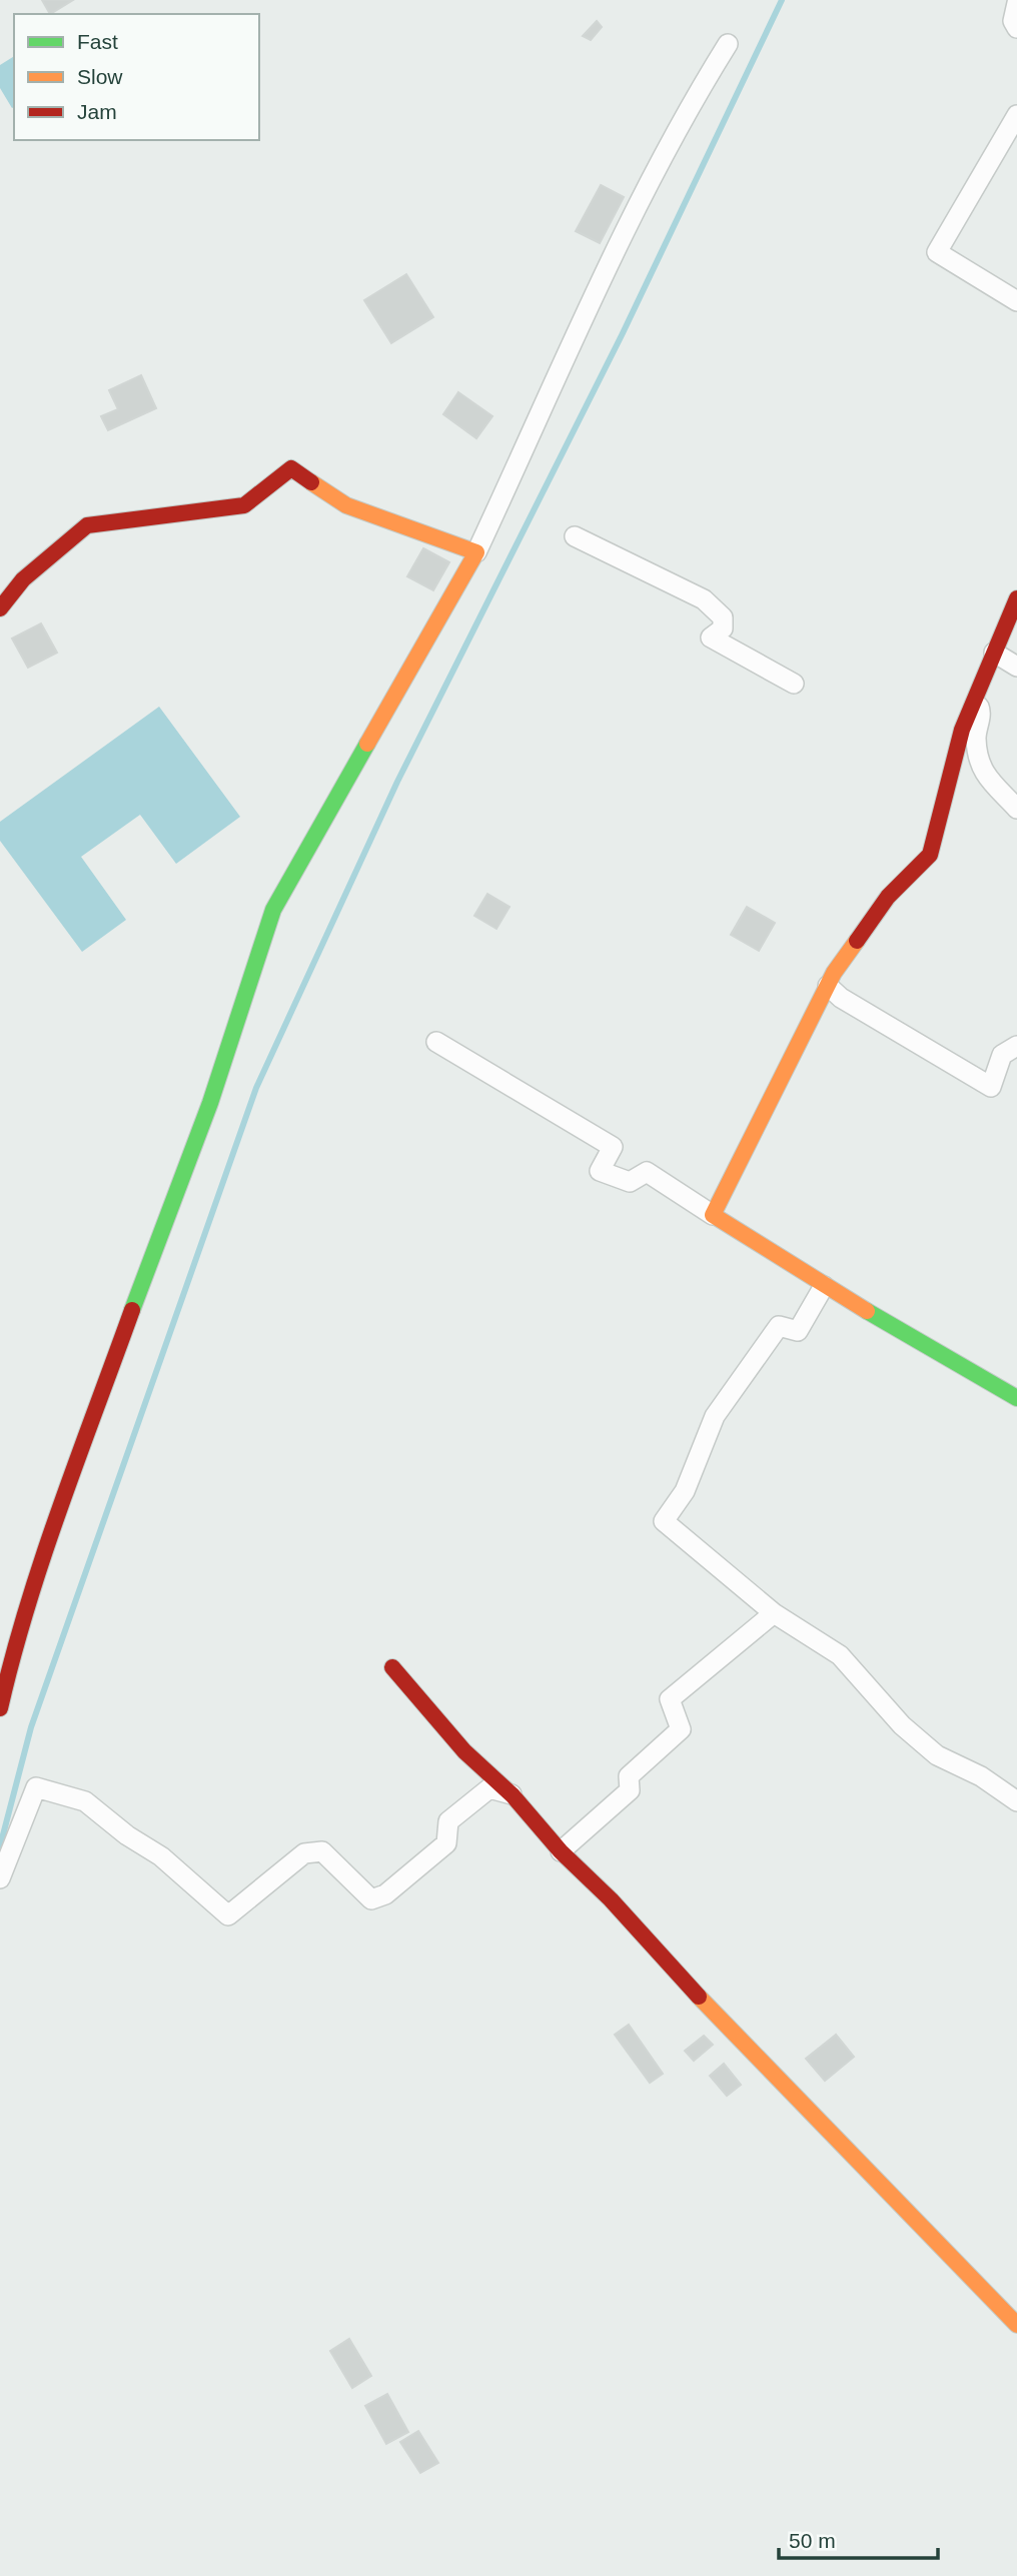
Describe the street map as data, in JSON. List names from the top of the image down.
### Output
{
  "legend": ["Fast", "Slow", "Jam"],
  "scale_bar": "50 m"
}
